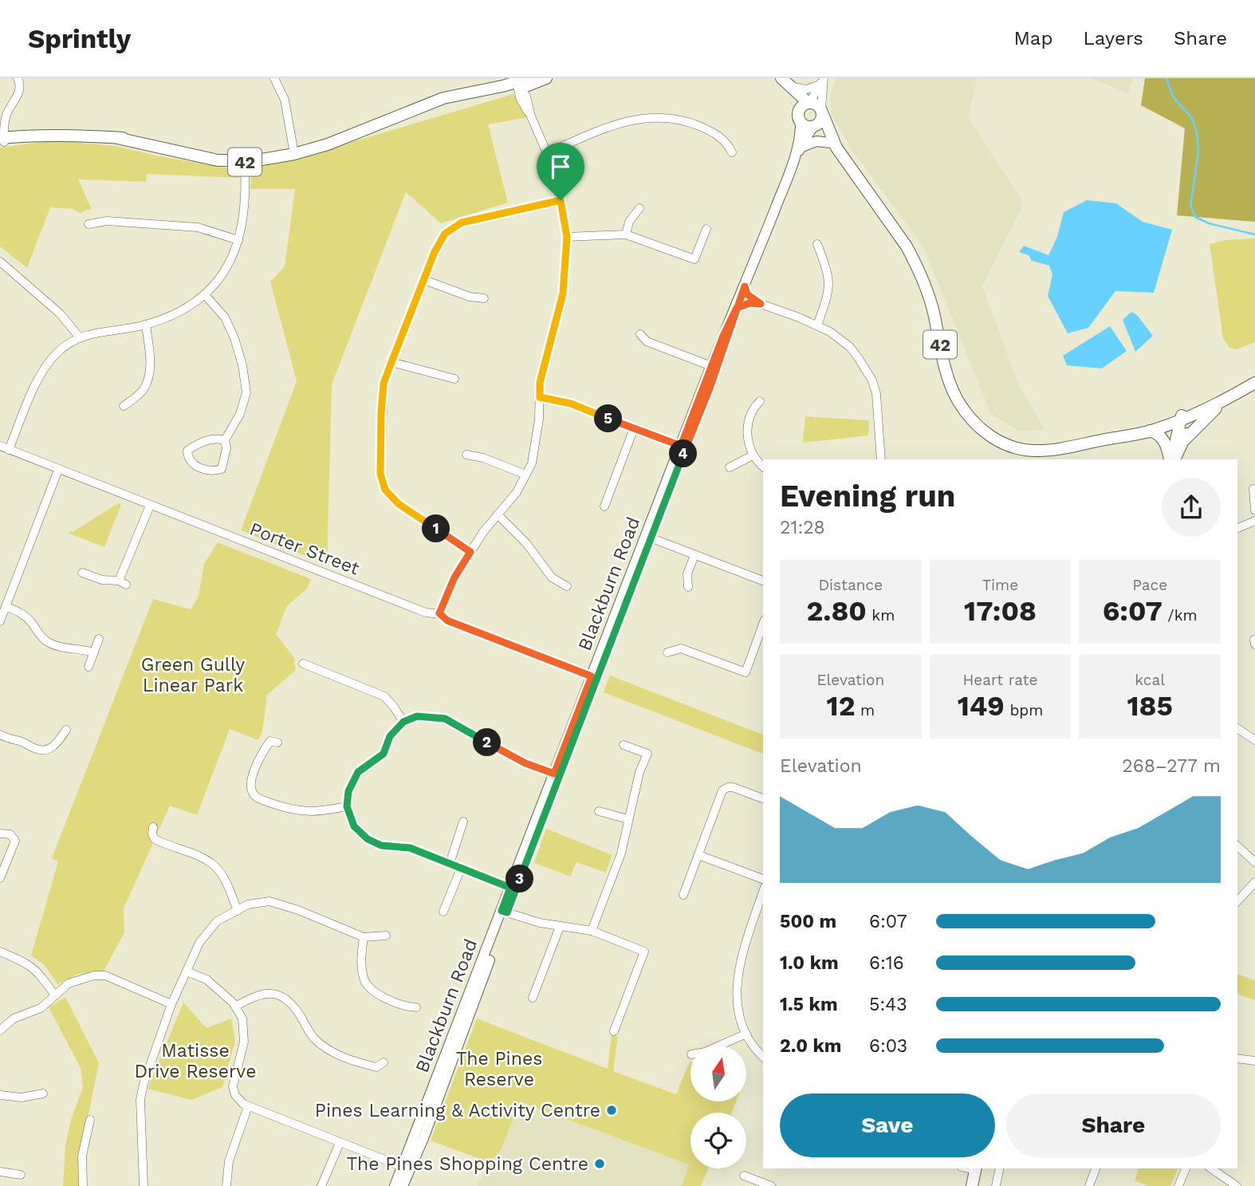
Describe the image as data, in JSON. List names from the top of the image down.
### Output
{
  "streets": {
    "main road": ["42", "Blackburn Road"],
    "street": ["Porter Street"]
  },
  "crossings": [
    ["42", "Blackburn Road"],
    ["Porter Street", "Blackburn Road"]
  ],
  "parks": ["Green Gully Linear Park", "Matisse Drive Reserve", "The Pines Reserve"],
  "places": ["Pines Learning & Activity Centre", "The Pines Shopping Centre"],
  "north": "top",
  "page": {
    "header": "Sprintly",
    "nav": ["Map", "Layers", "Share"],
    "pins": [
      "5",
      "4",
      "1",
      "2",
      "3"
    ],
    "heading": ["Evening run", "21:28"],
    "stats": [
      ["Distance", "2.80 km"],
      ["Time", "17:08"],
      ["Pace", "6:07 /km"],
      ["Elevation", "12 m"],
      ["Heart rate", "149 bpm"],
      ["kcal", "185"]
    ],
    "chart": ["Elevation", "268–277 m"],
    "list": [
      {
        "name": "500 m",
        "note": "6:07"
      },
      {
        "name": "1.0 km",
        "note": "6:16"
      },
      {
        "name": "1.5 km",
        "note": "5:43"
      },
      {
        "name": "2.0 km",
        "note": "6:03"
      }
    ],
    "buttons": ["Save", "Share"]
  }
}
